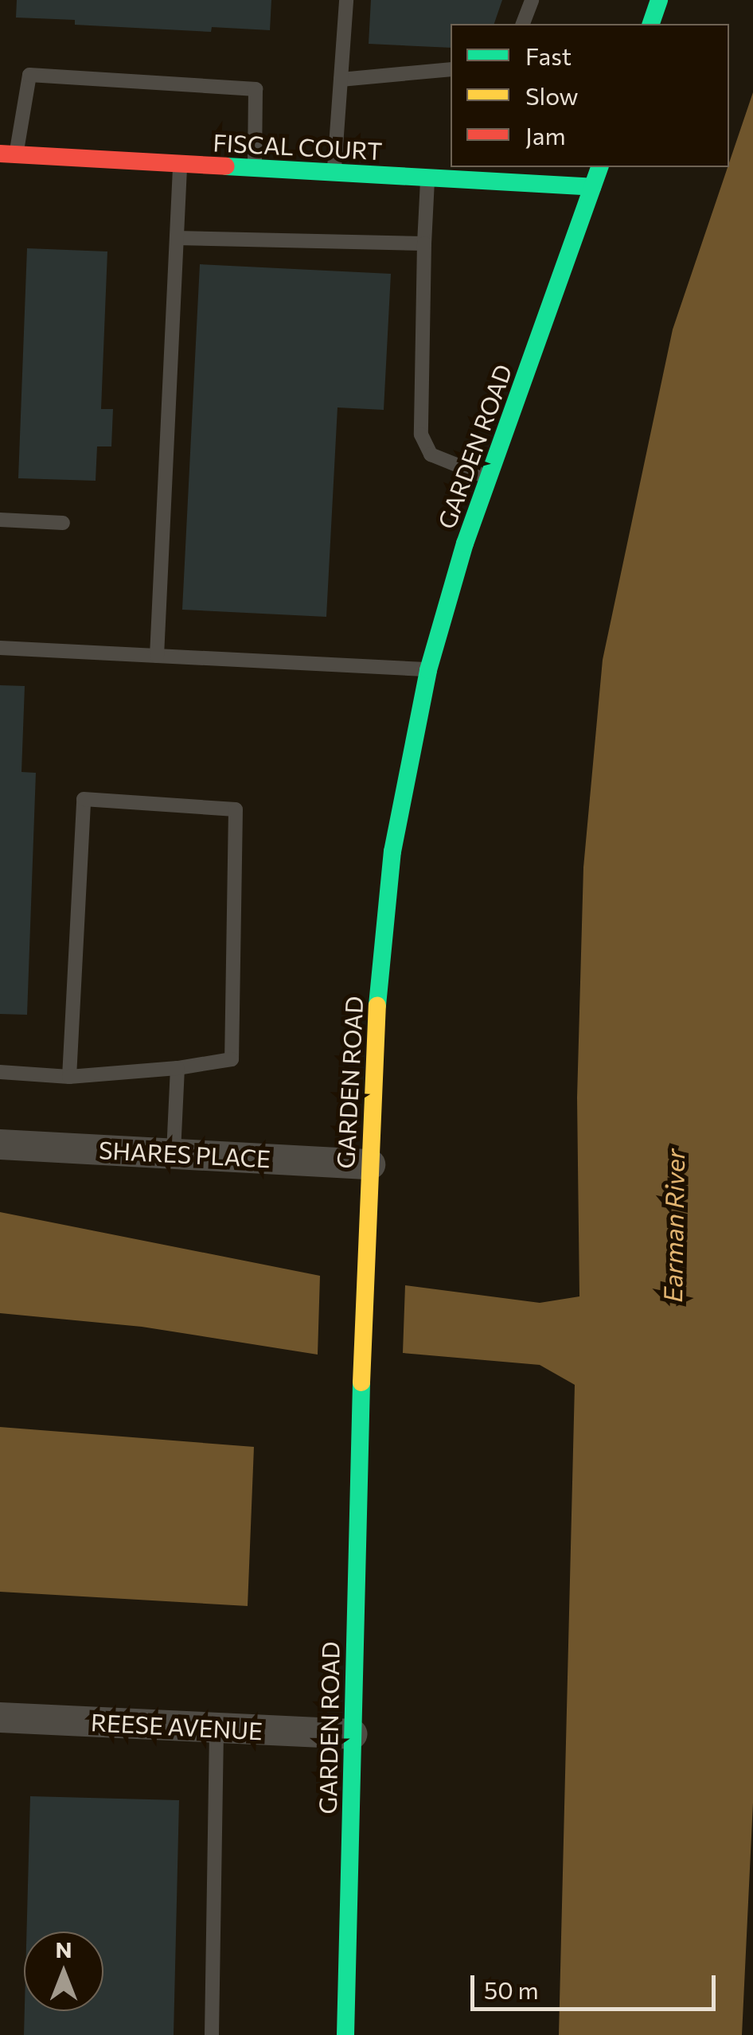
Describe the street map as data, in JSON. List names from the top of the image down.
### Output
{
  "streets": {
    "street": [
      "FISCAL COURT",
      "GARDEN ROAD",
      "SHARES PLACE",
      "REESE AVENUE"
    ]
  },
  "crossings": [
    ["FISCAL COURT", "GARDEN ROAD"],
    ["GARDEN ROAD", "SHARES PLACE"],
    ["GARDEN ROAD", "REESE AVENUE"]
  ],
  "water": ["Earman River"],
  "legend": ["Fast", "Slow", "Jam"],
  "scale_bar": "50 m",
  "north": "top"
}
